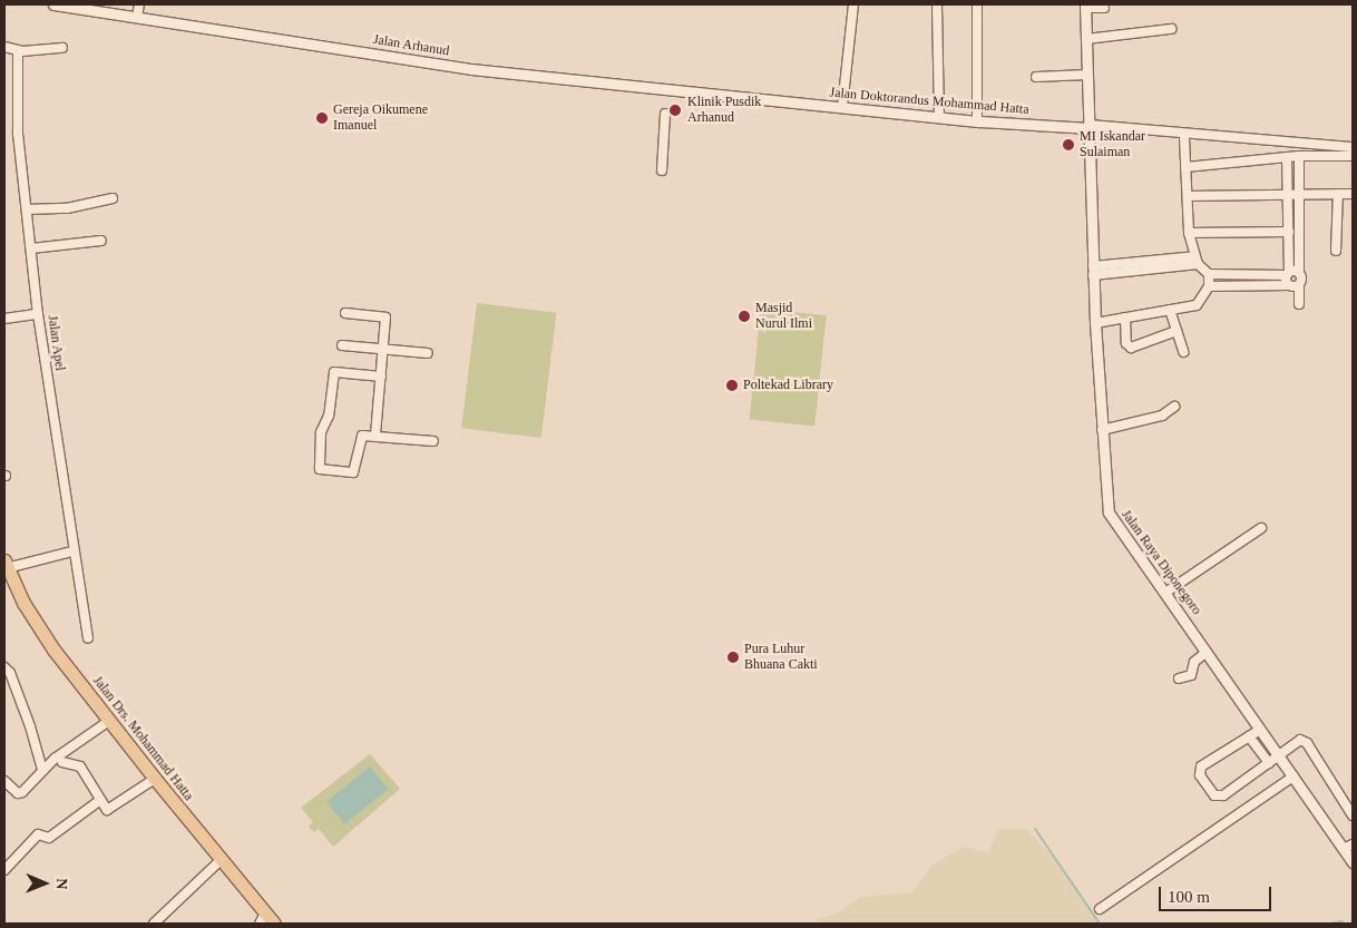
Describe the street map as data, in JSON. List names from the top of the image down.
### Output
{
  "streets": {
    "main road": ["Jalan Drs. Mohammad Hatta"],
    "street": [
      "Jalan Arhanud",
      "Jalan Doktorandus Mohammad Hatta",
      "Jalan Apel",
      "Jalan Raya Diponegoro"
    ]
  },
  "crossings": [
    ["Jalan Arhanud", "Jalan Doktorandus Mohammad Hatta"],
    ["Jalan Doktorandus Mohammad Hatta", "Jalan Raya Diponegoro"]
  ],
  "places": [
    "Klinik Pusdik Arhanud",
    "Gereja Oikumene Imanuel",
    "MI Iskandar Sulaiman",
    "Masjid Nurul Ilmi",
    "Poltekad Library",
    "Pura Luhur Bhuana Cakti"
  ],
  "scale_bar": "100 m",
  "north": "right"
}
